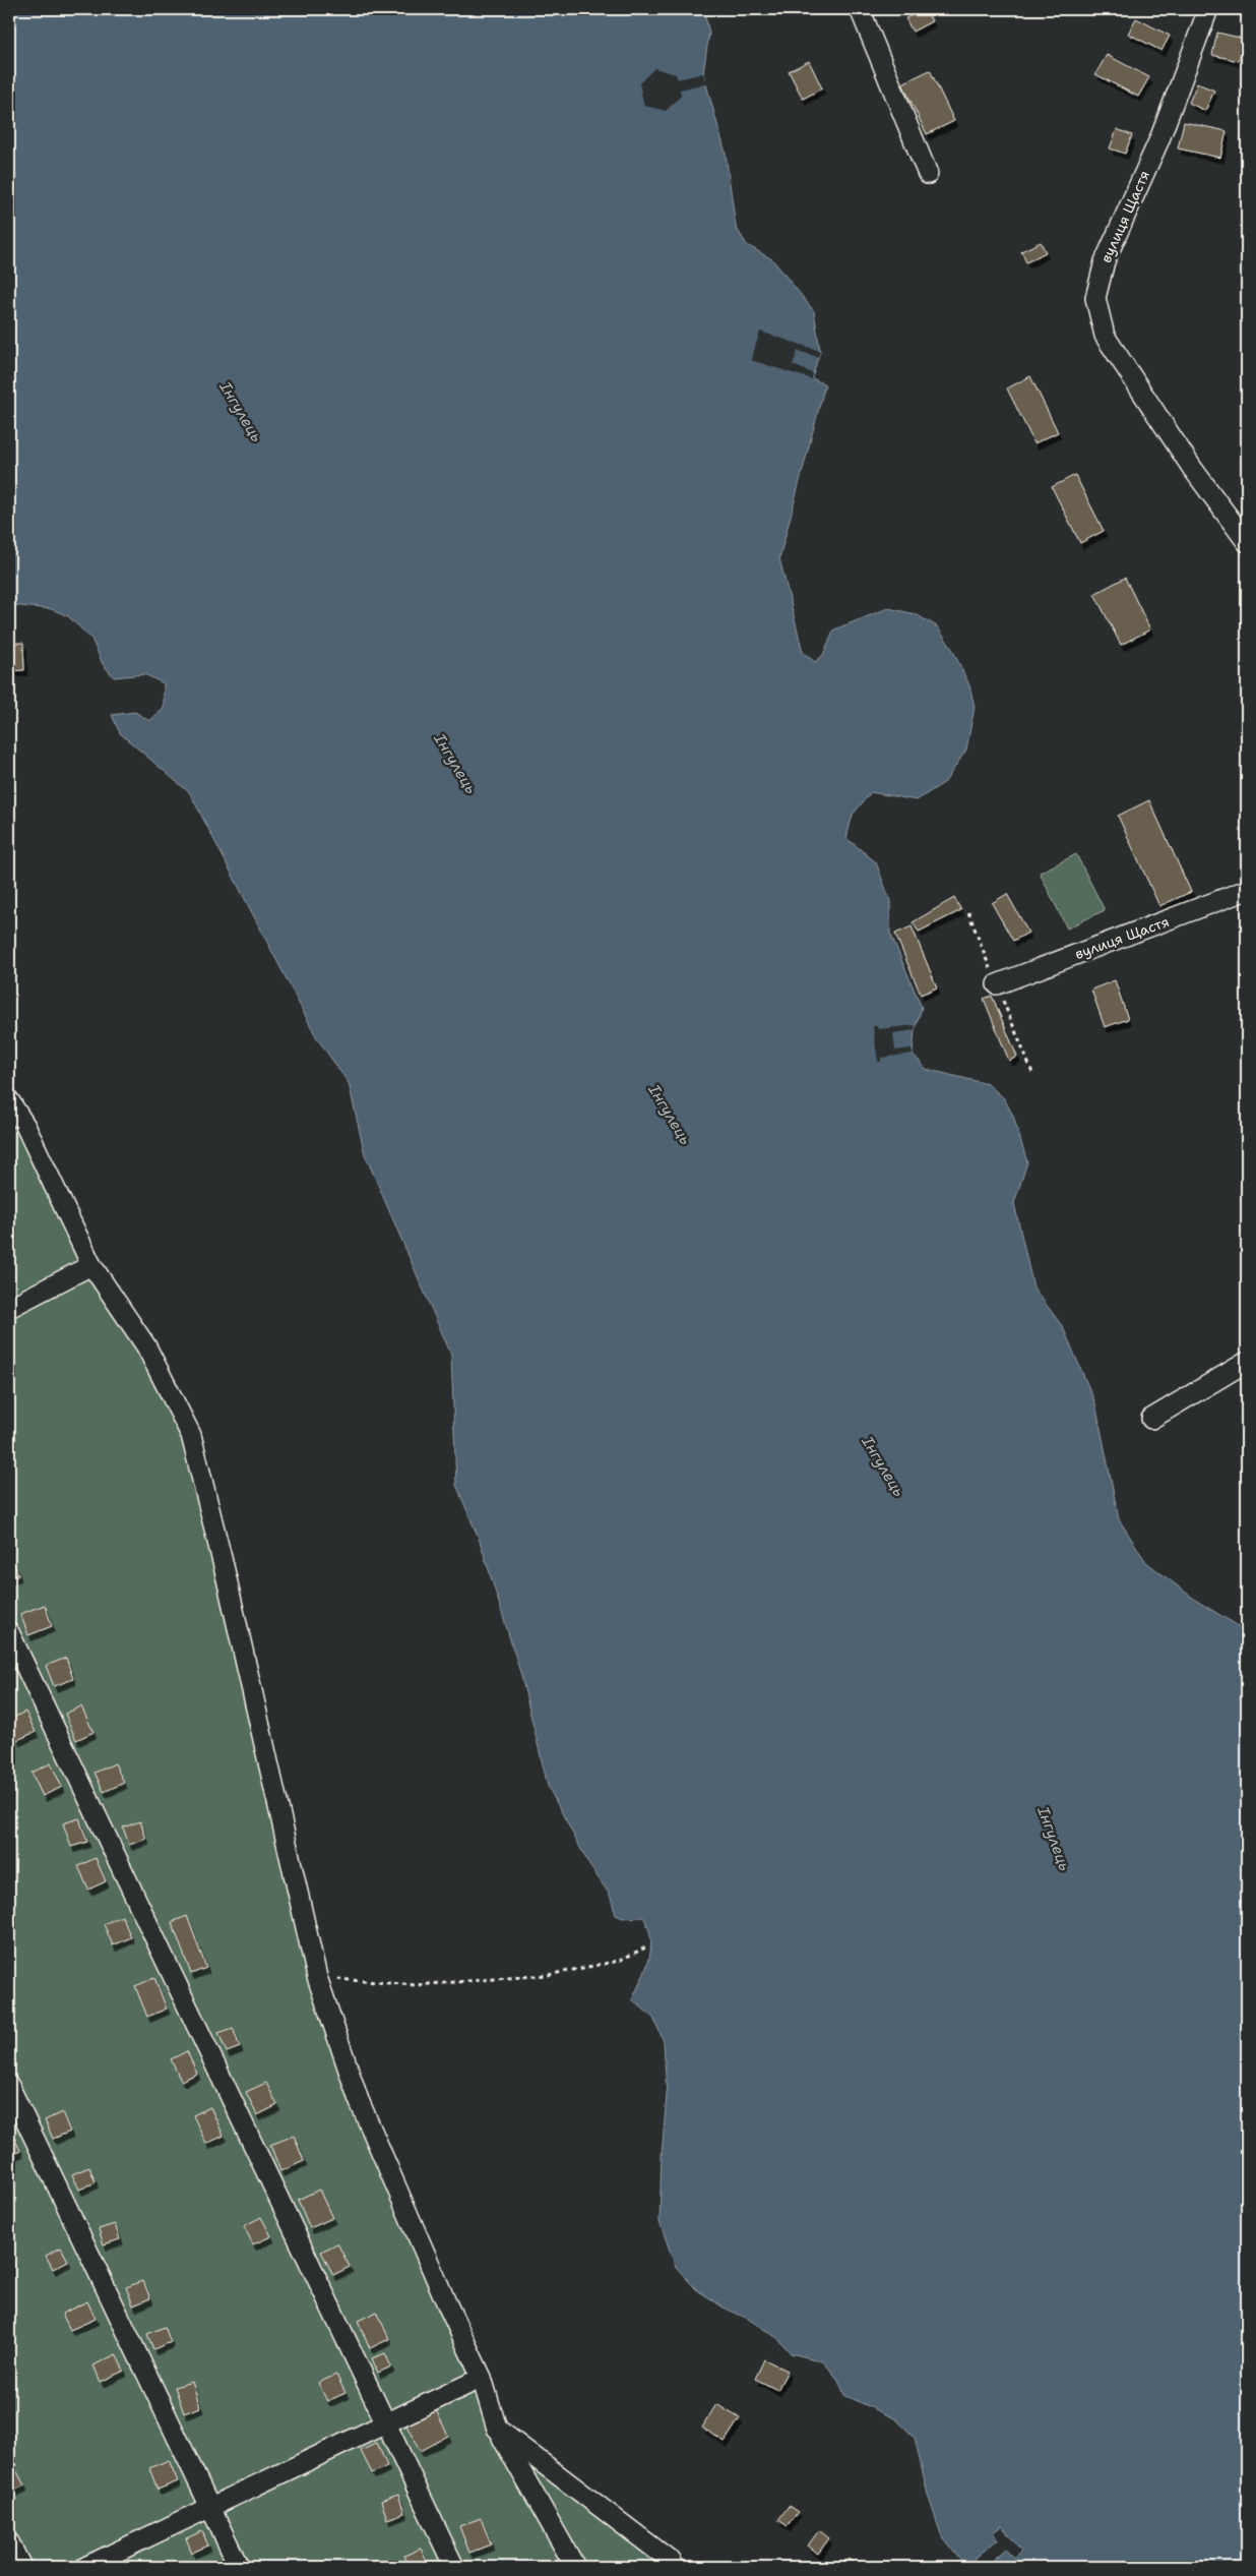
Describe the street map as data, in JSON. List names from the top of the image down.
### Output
{
  "streets": {
    "street": ["вулиця Щастя"]
  },
  "water": ["Інгулець"]
}
